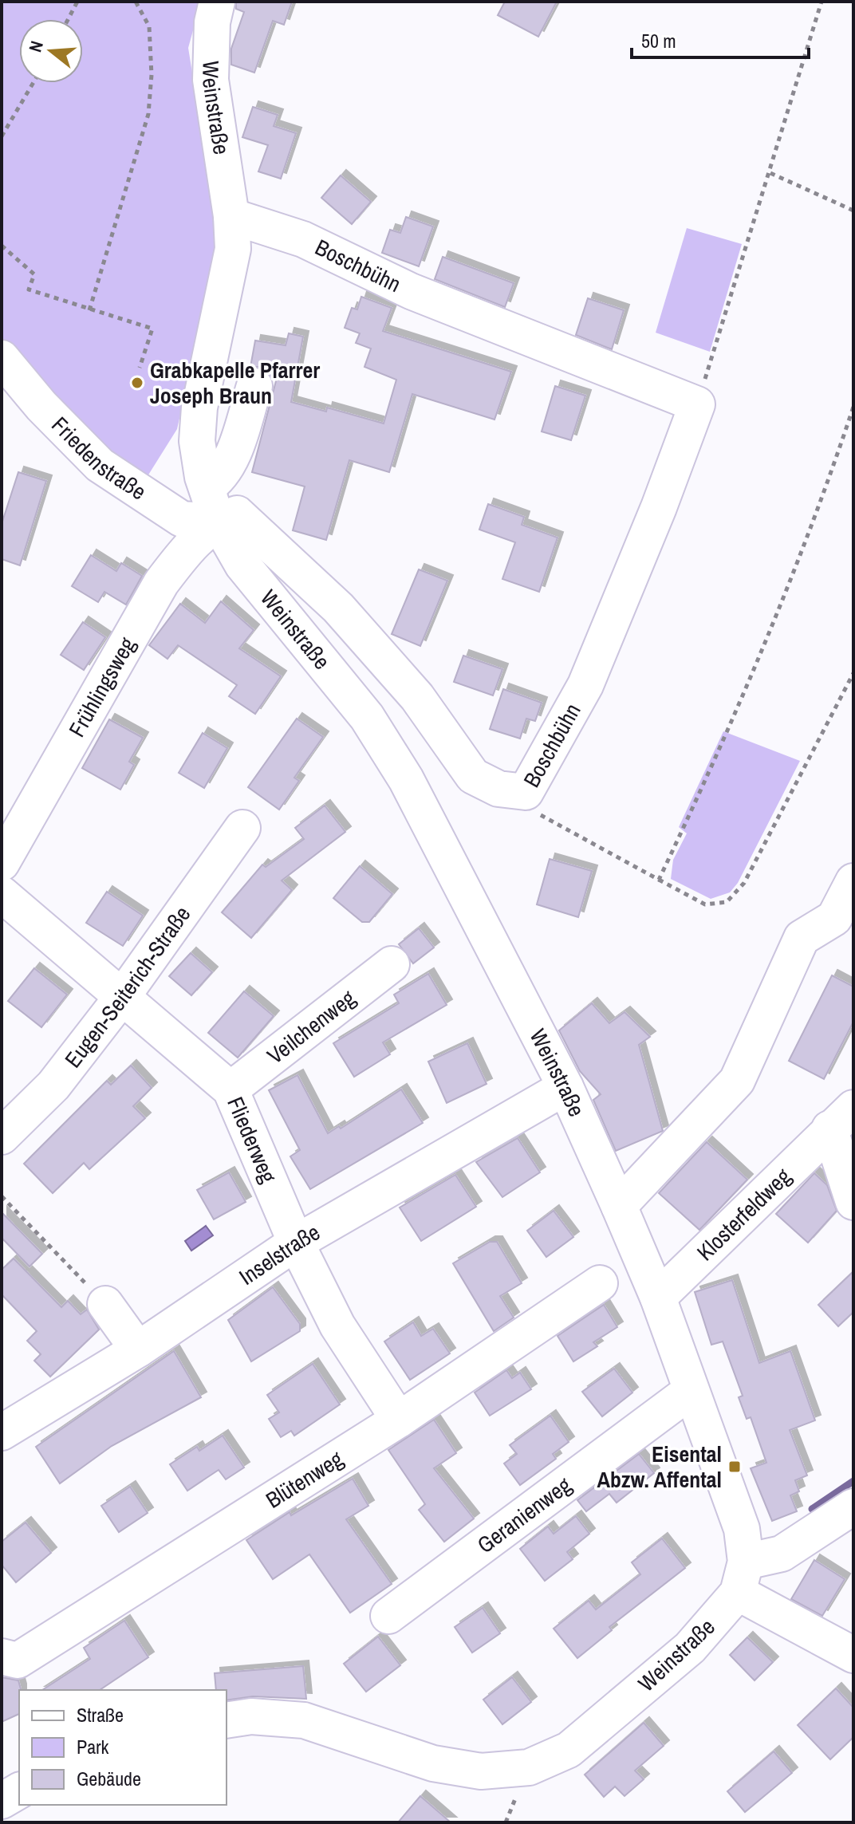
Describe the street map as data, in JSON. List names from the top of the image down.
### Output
{
  "streets": {
    "street": [
      "Weinstraße",
      "Boschbühn",
      "Friedenstraße",
      "Frühlingsweg",
      "Eugen-Seiterich-Straße",
      "Veilchenweg",
      "Fliederweg",
      "Klosterfeldweg",
      "Inselstraße",
      "Blütenweg",
      "Geranienweg"
    ]
  },
  "crossings": [
    ["Weinstraße", "Boschbühn"],
    ["Weinstraße", "Friedenstraße"],
    ["Weinstraße", "Frühlingsweg"],
    ["Weinstraße", "Klosterfeldweg"],
    ["Weinstraße", "Inselstraße"],
    ["Weinstraße", "Geranienweg"],
    ["Boschbühn", "Friedenstraße"],
    ["Boschbühn", "Frühlingsweg"],
    ["Friedenstraße", "Frühlingsweg"],
    ["Eugen-Seiterich-Straße", "Fliederweg"],
    ["Veilchenweg", "Fliederweg"],
    ["Fliederweg", "Inselstraße"],
    ["Fliederweg", "Blütenweg"]
  ],
  "places": {
    "other": ["Grabkapelle Pfarrer Joseph Braun"],
    "transit": ["Eisental Abzw. Affental"]
  },
  "legend": ["Straße", "Park", "Gebäude"],
  "scale_bar": "50 m",
  "north": "left"
}
